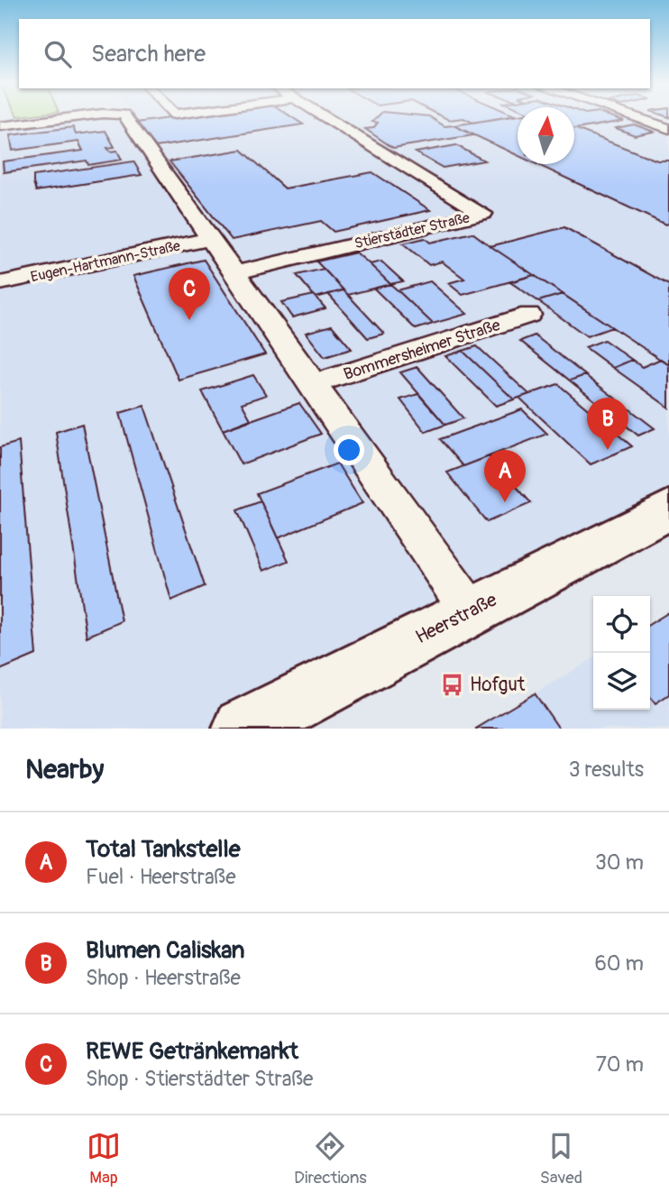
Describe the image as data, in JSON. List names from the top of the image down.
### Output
{
  "streets": {
    "main road": ["Heerstraße"],
    "street": ["Stierstädter Straße", "Eugen-Hartmann-Straße", "Bommersheimer Straße"]
  },
  "places": {
    "bus stop": ["Hofgut"]
  },
  "north": "top",
  "page": {
    "search": "Search here",
    "pins": ["C", "B", "A"],
    "heading": ["Nearby", "3 results"],
    "list": [
      {
        "mark": "A",
        "name": "Total Tankstelle",
        "note": "Fuel · Heerstraße",
        "value": "30 m"
      },
      {
        "mark": "B",
        "name": "Blumen Caliskan",
        "note": "Shop · Heerstraße",
        "value": "60 m"
      },
      {
        "mark": "C",
        "name": "REWE Getränkemarkt",
        "note": "Shop · Stierstädter Straße",
        "value": "70 m"
      }
    ],
    "nav": ["Map", "Directions", "Saved"]
  }
}
